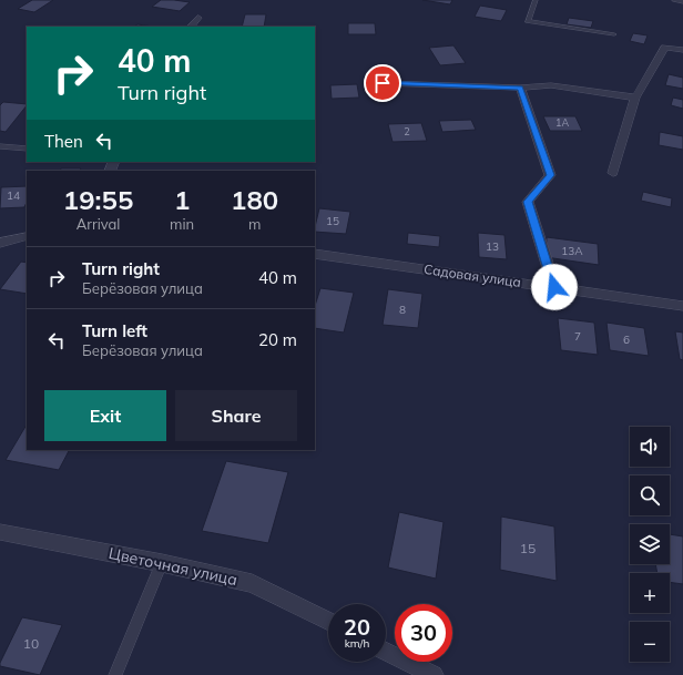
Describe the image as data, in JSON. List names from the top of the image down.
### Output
{
  "streets": {
    "street": ["Садовая улица", "Цветочная улица"]
  },
  "house_numbers": [
    "1А",
    "2",
    "14",
    "15",
    "13",
    "13А",
    "8",
    "7",
    "6",
    "15",
    "10"
  ],
  "page": {
    "turn": ["40 m", "Turn right"],
    "then": "Then",
    "eta": [
      "19:55",
      "Arrival",
      "1",
      "min",
      "180",
      "m"
    ],
    "list": [
      {
        "name": "Turn right",
        "note": "Берёзовая улица",
        "value": "40 m"
      },
      {
        "name": "Turn left",
        "note": "Берёзовая улица",
        "value": "20 m"
      }
    ],
    "buttons": ["Exit", "Share"],
    "map_buttons": ["+", "−"],
    "speed": "20 km/h",
    "limit": "30"
  }
}
